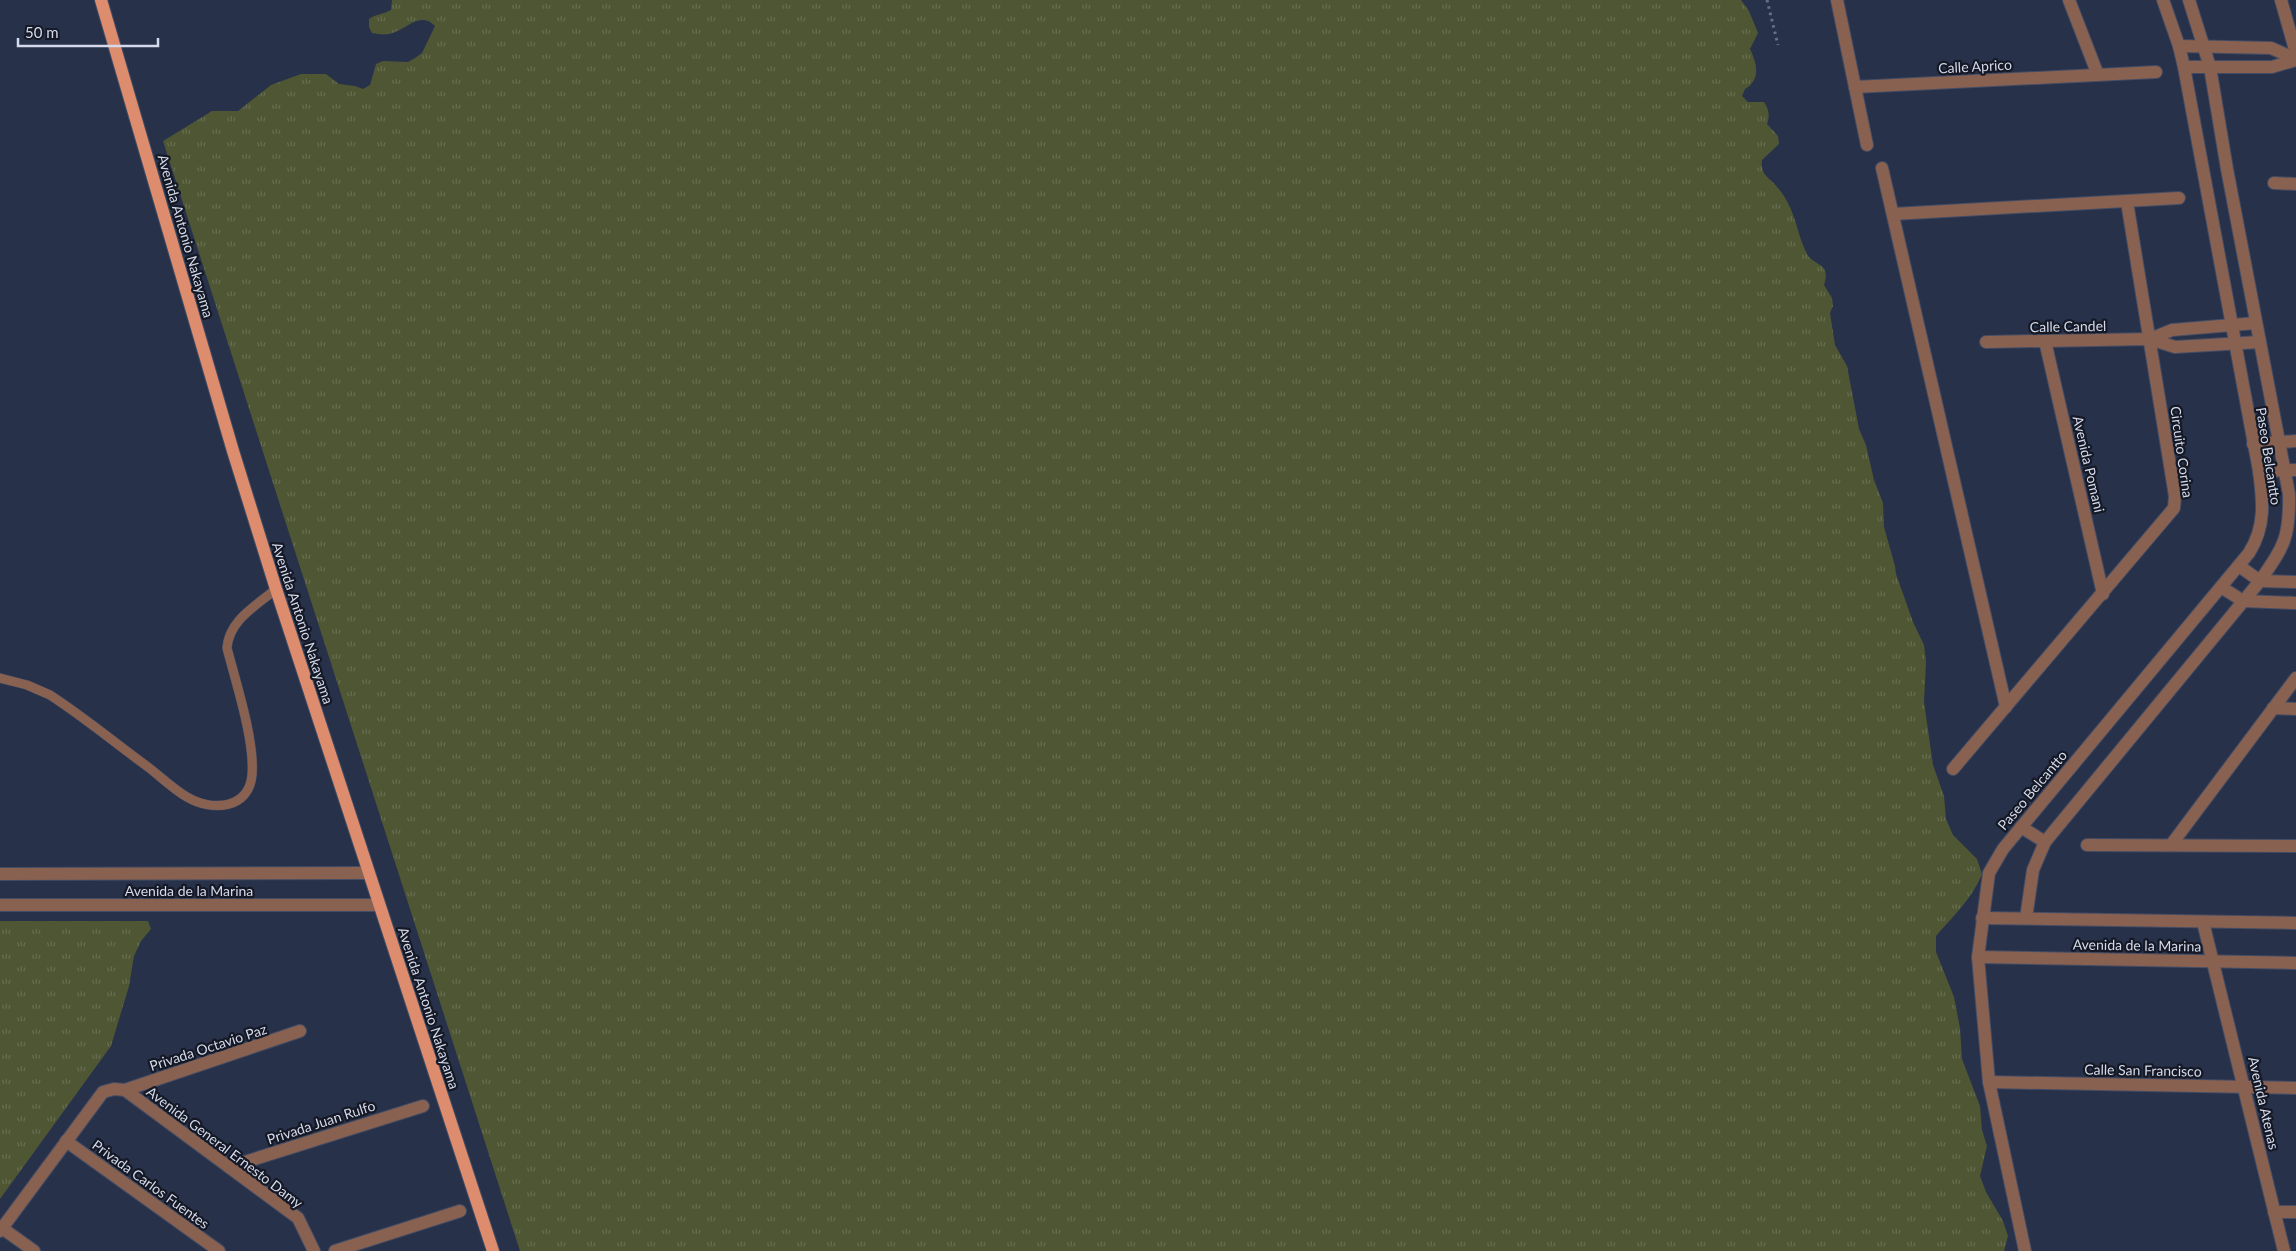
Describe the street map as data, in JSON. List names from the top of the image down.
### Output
{
  "streets": {
    "main road": ["Avenida Antonio Nakayama"],
    "street": [
      "Calle Aprico",
      "Calle Candel",
      "Circuito Corina",
      "Paseo Belcantto",
      "Avenida Pomani",
      "Avenida de la Marina",
      "Privada Octavio Paz",
      "Calle San Francisco",
      "Avenida Atenas",
      "Privada Juan Rulfo",
      "Avenida General Ernesto Damy",
      "Privada Carlos Fuentes"
    ]
  },
  "crossings": [
    ["Avenida Antonio Nakayama", "Avenida de la Marina"],
    ["Calle Candel", "Circuito Corina"],
    ["Calle Candel", "Paseo Belcantto"],
    ["Calle Candel", "Avenida Pomani"],
    ["Circuito Corina", "Avenida Pomani"],
    ["Paseo Belcantto", "Avenida de la Marina"],
    ["Paseo Belcantto", "Calle San Francisco"],
    ["Avenida de la Marina", "Avenida Atenas"],
    ["Privada Octavio Paz", "Avenida General Ernesto Damy"],
    ["Calle San Francisco", "Avenida Atenas"],
    ["Privada Juan Rulfo", "Avenida General Ernesto Damy"],
    ["Avenida General Ernesto Damy", "Privada Carlos Fuentes"]
  ],
  "scale_bar": "50 m"
}
